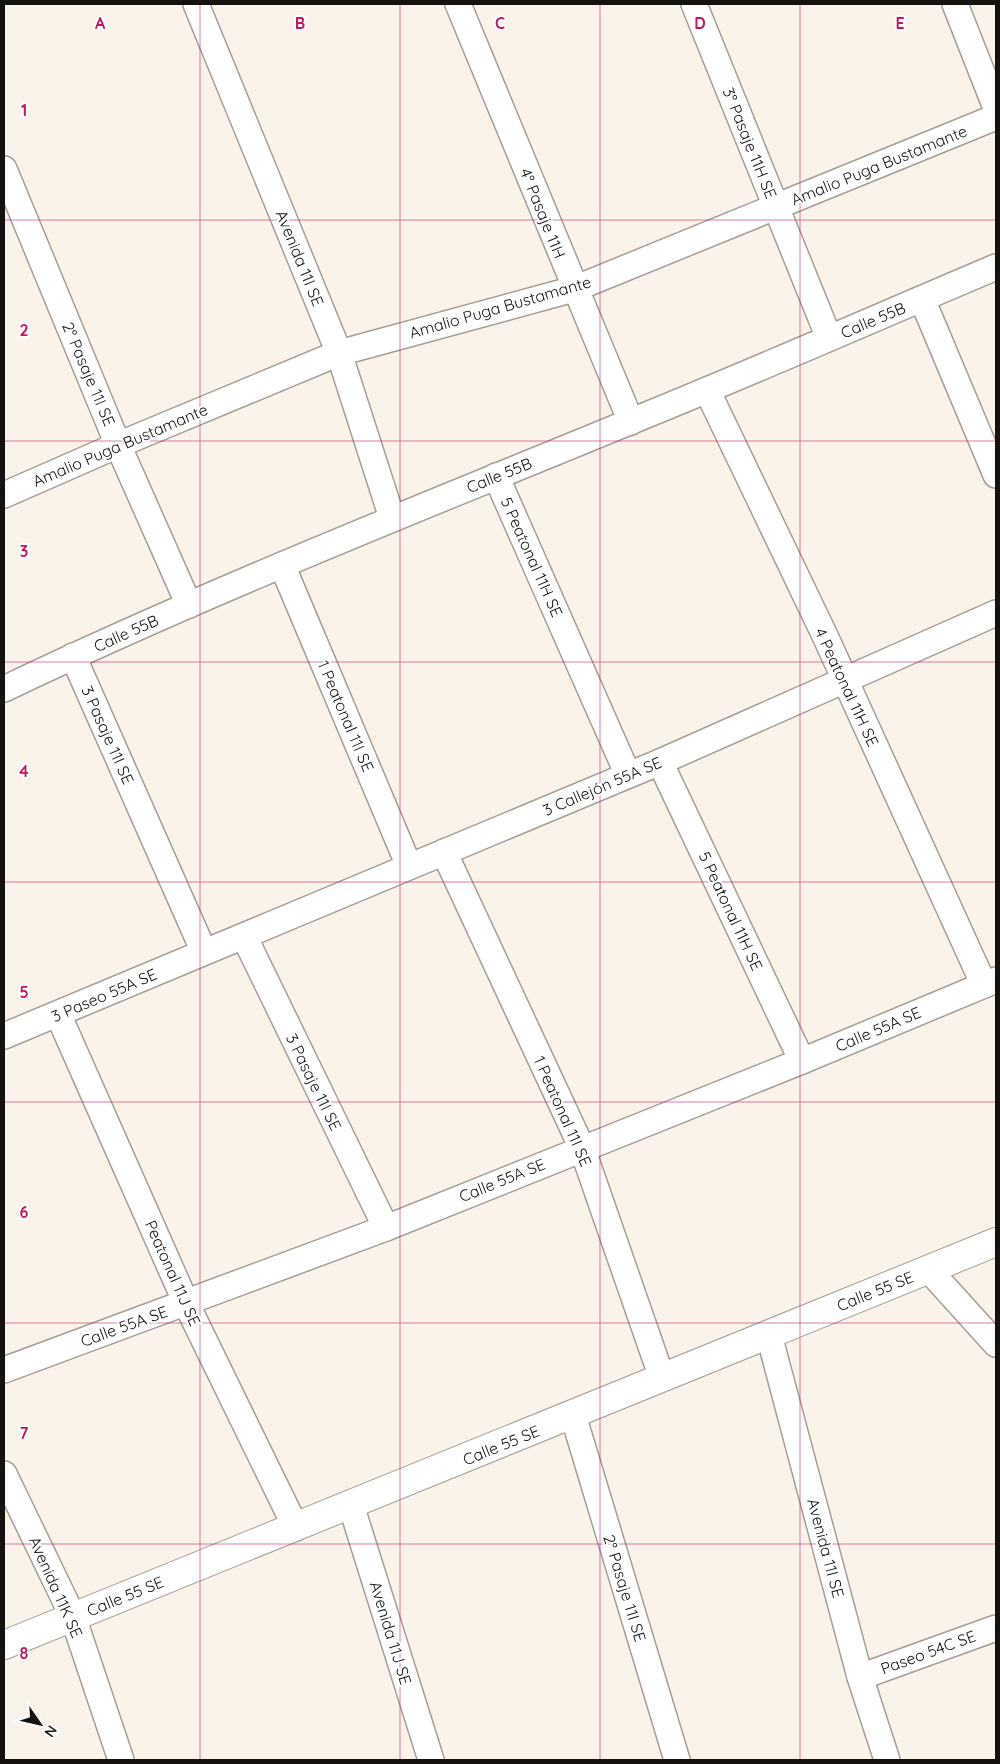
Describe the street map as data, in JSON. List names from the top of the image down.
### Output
{
  "streets": {
    "street": [
      "3° Pasaje 11H SE",
      "Amalio Puga Bustamante",
      "4° Pasaje 11H",
      "Avenida 11I SE",
      "Calle 55B",
      "2° Pasaje 11I SE",
      "5 Peatonal 11H SE",
      "4 Peatonal 11H SE",
      "1 Peatonal 11I SE",
      "3 Pasaje 11I SE",
      "3 Callejón 55A SE",
      "3 Paseo 55A SE",
      "Calle 55A SE",
      "Peatonal 11J SE",
      "Calle 55 SE",
      "Avenida 11K SE",
      "Avenida 11J SE",
      "Paseo 54C SE"
    ]
  },
  "crossings": [
    ["3° Pasaje 11H SE", "Amalio Puga Bustamante"],
    ["3° Pasaje 11H SE", "Calle 55B"],
    ["Amalio Puga Bustamante", "4° Pasaje 11H"],
    ["Amalio Puga Bustamante", "Avenida 11I SE"],
    ["Amalio Puga Bustamante", "2° Pasaje 11I SE"],
    ["4° Pasaje 11H", "Calle 55B"],
    ["Avenida 11I SE", "Calle 55B"],
    ["Avenida 11I SE", "Calle 55 SE"],
    ["Avenida 11I SE", "Paseo 54C SE"],
    ["Calle 55B", "2° Pasaje 11I SE"],
    ["Calle 55B", "5 Peatonal 11H SE"],
    ["Calle 55B", "4 Peatonal 11H SE"],
    ["Calle 55B", "1 Peatonal 11I SE"],
    ["Calle 55B", "3 Pasaje 11I SE"],
    ["2° Pasaje 11I SE", "Calle 55 SE"],
    ["5 Peatonal 11H SE", "3 Callejón 55A SE"],
    ["5 Peatonal 11H SE", "Calle 55A SE"],
    ["4 Peatonal 11H SE", "3 Callejón 55A SE"],
    ["4 Peatonal 11H SE", "Calle 55A SE"],
    ["1 Peatonal 11I SE", "3 Callejón 55A SE"],
    ["1 Peatonal 11I SE", "Calle 55A SE"],
    ["1 Peatonal 11I SE", "Calle 55 SE"],
    ["3 Pasaje 11I SE", "3 Callejón 55A SE"],
    ["3 Pasaje 11I SE", "3 Paseo 55A SE"],
    ["3 Pasaje 11I SE", "Calle 55A SE"],
    ["3 Callejón 55A SE", "3 Paseo 55A SE"],
    ["3 Paseo 55A SE", "Peatonal 11J SE"],
    ["Calle 55A SE", "Peatonal 11J SE"],
    ["Peatonal 11J SE", "Calle 55 SE"],
    ["Calle 55 SE", "Avenida 11K SE"],
    ["Calle 55 SE", "Avenida 11J SE"]
  ],
  "north": "bottom right",
  "grid": {
    "columns": [
      "A",
      "B",
      "C",
      "D",
      "E"
    ],
    "rows": [
      "1",
      "2",
      "3",
      "4",
      "5",
      "6",
      "7",
      "8"
    ]
  }
}
